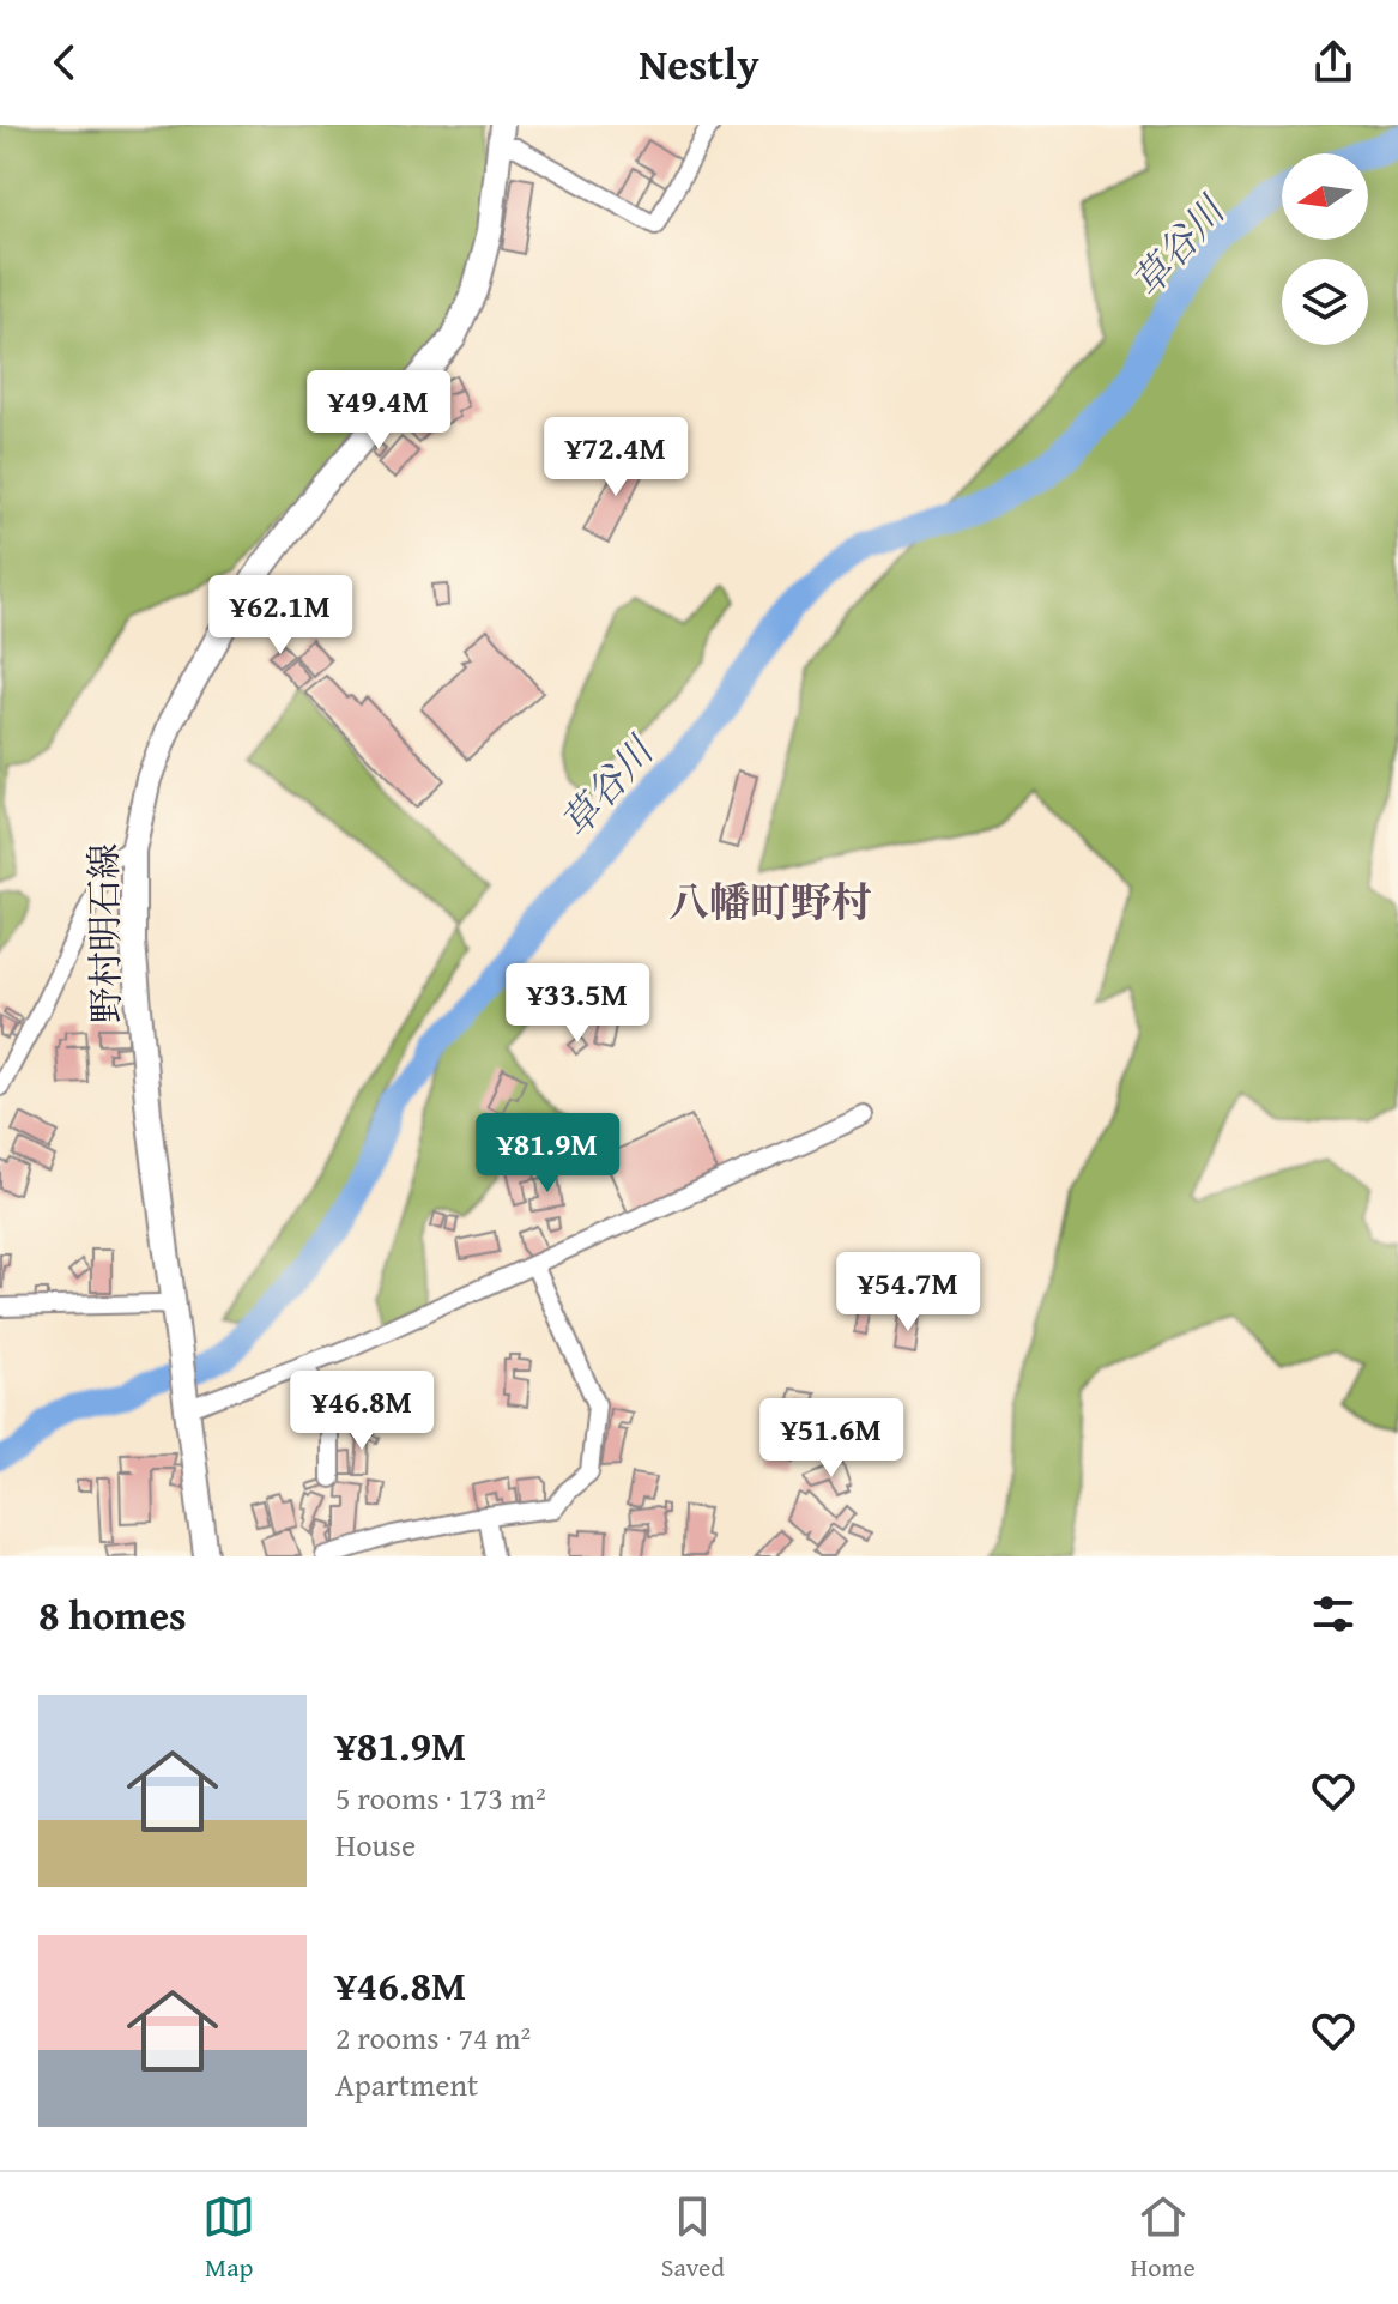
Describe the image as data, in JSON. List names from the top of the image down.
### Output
{
  "streets": {
    "main road": ["野村明石線"]
  },
  "districts": ["八幡町野村"],
  "water": ["草谷川"],
  "north": "left",
  "page": {
    "header": "Nestly",
    "price": [
      "¥49.4M",
      "¥72.4M",
      "¥62.1M",
      "¥33.5M",
      "¥81.9M",
      "¥54.7M",
      "¥46.8M",
      "¥51.6M"
    ],
    "heading": "8 homes",
    "list": [
      {
        "name": "¥81.9M",
        "note": "5 rooms · 173 m² · House"
      },
      {
        "name": "¥46.8M",
        "note": "2 rooms · 74 m² · Apartment"
      }
    ],
    "tabs": ["Map", "Saved", "Home"]
  }
}
